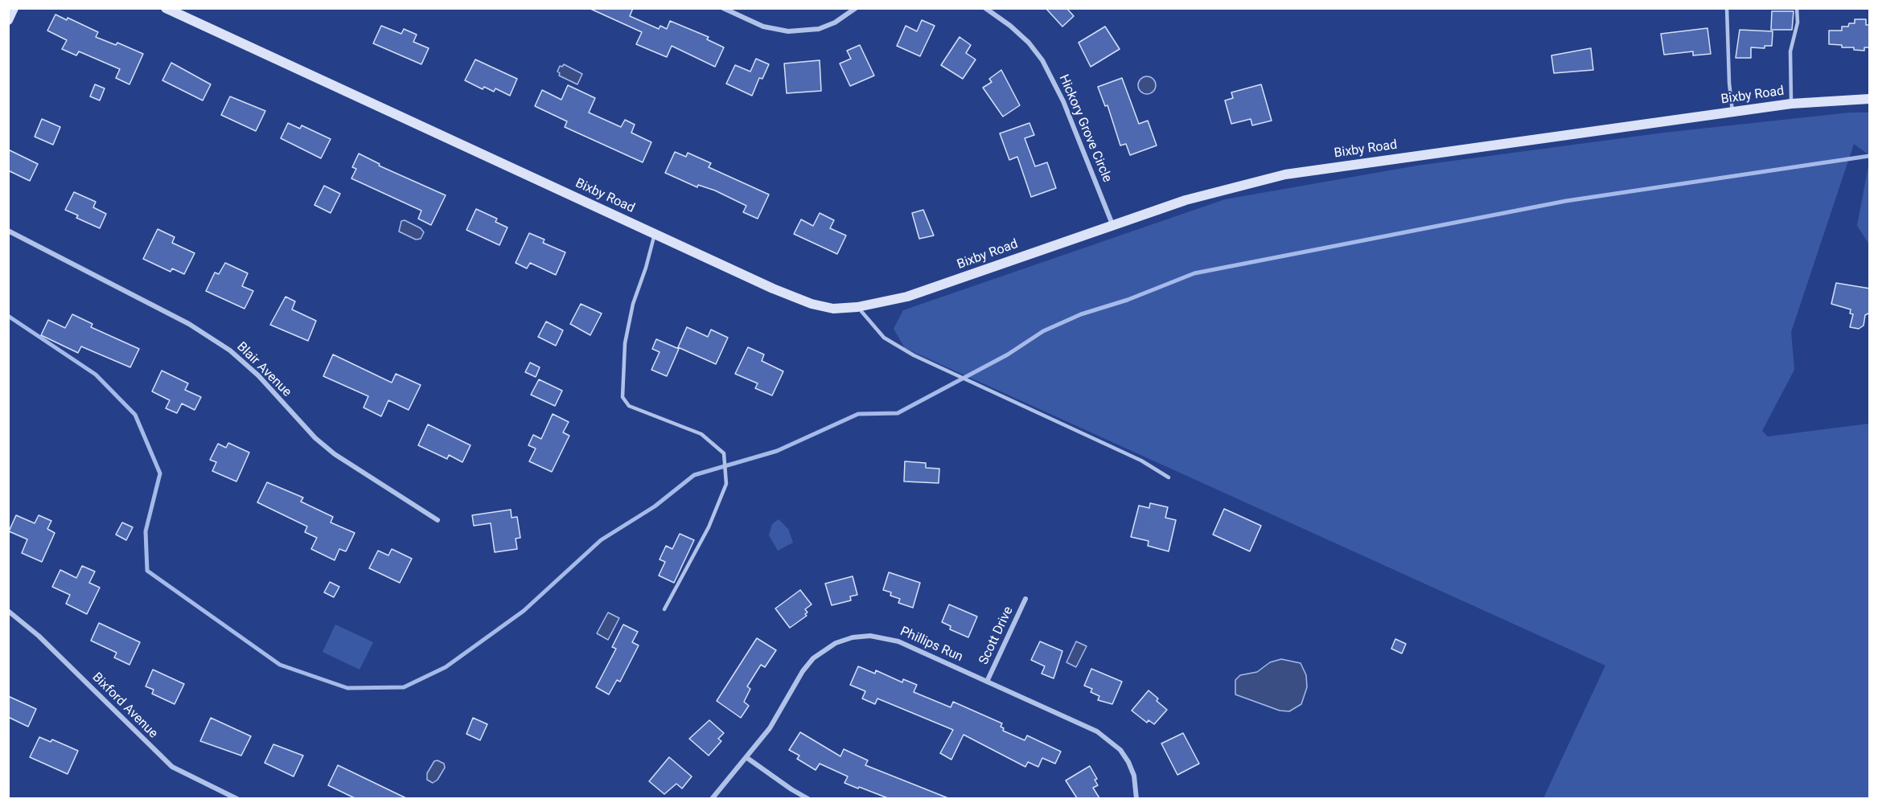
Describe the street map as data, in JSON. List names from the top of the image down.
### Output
{
  "streets": {
    "street": [
      "Bixby Road",
      "Hickory Grove Circle",
      "Blair Avenue",
      "Scott Drive",
      "Phillips Run",
      "Bixford Avenue"
    ]
  },
  "crossings": [
    ["Bixby Road", "Hickory Grove Circle"],
    ["Scott Drive", "Phillips Run"]
  ]
}
